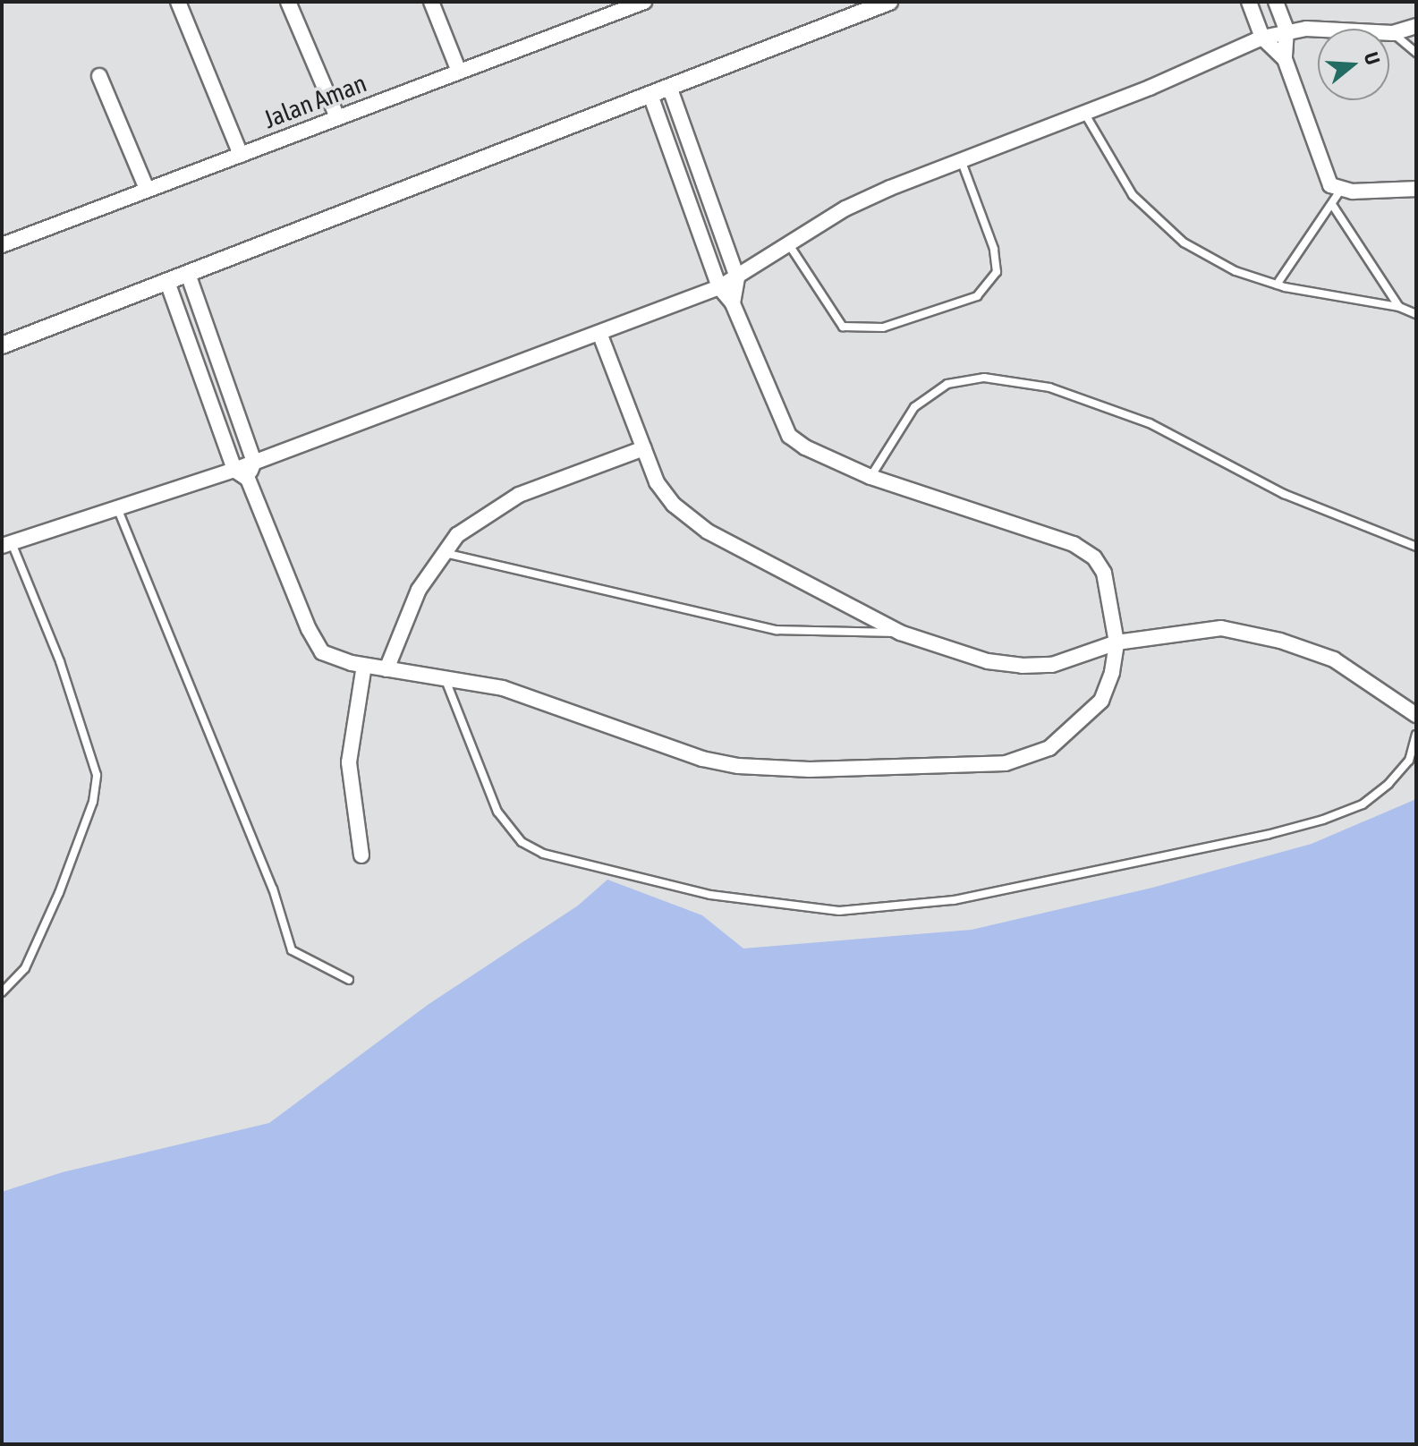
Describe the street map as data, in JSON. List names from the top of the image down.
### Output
{
  "streets": {
    "street": ["Jalan Aman"]
  },
  "north": "right"
}
